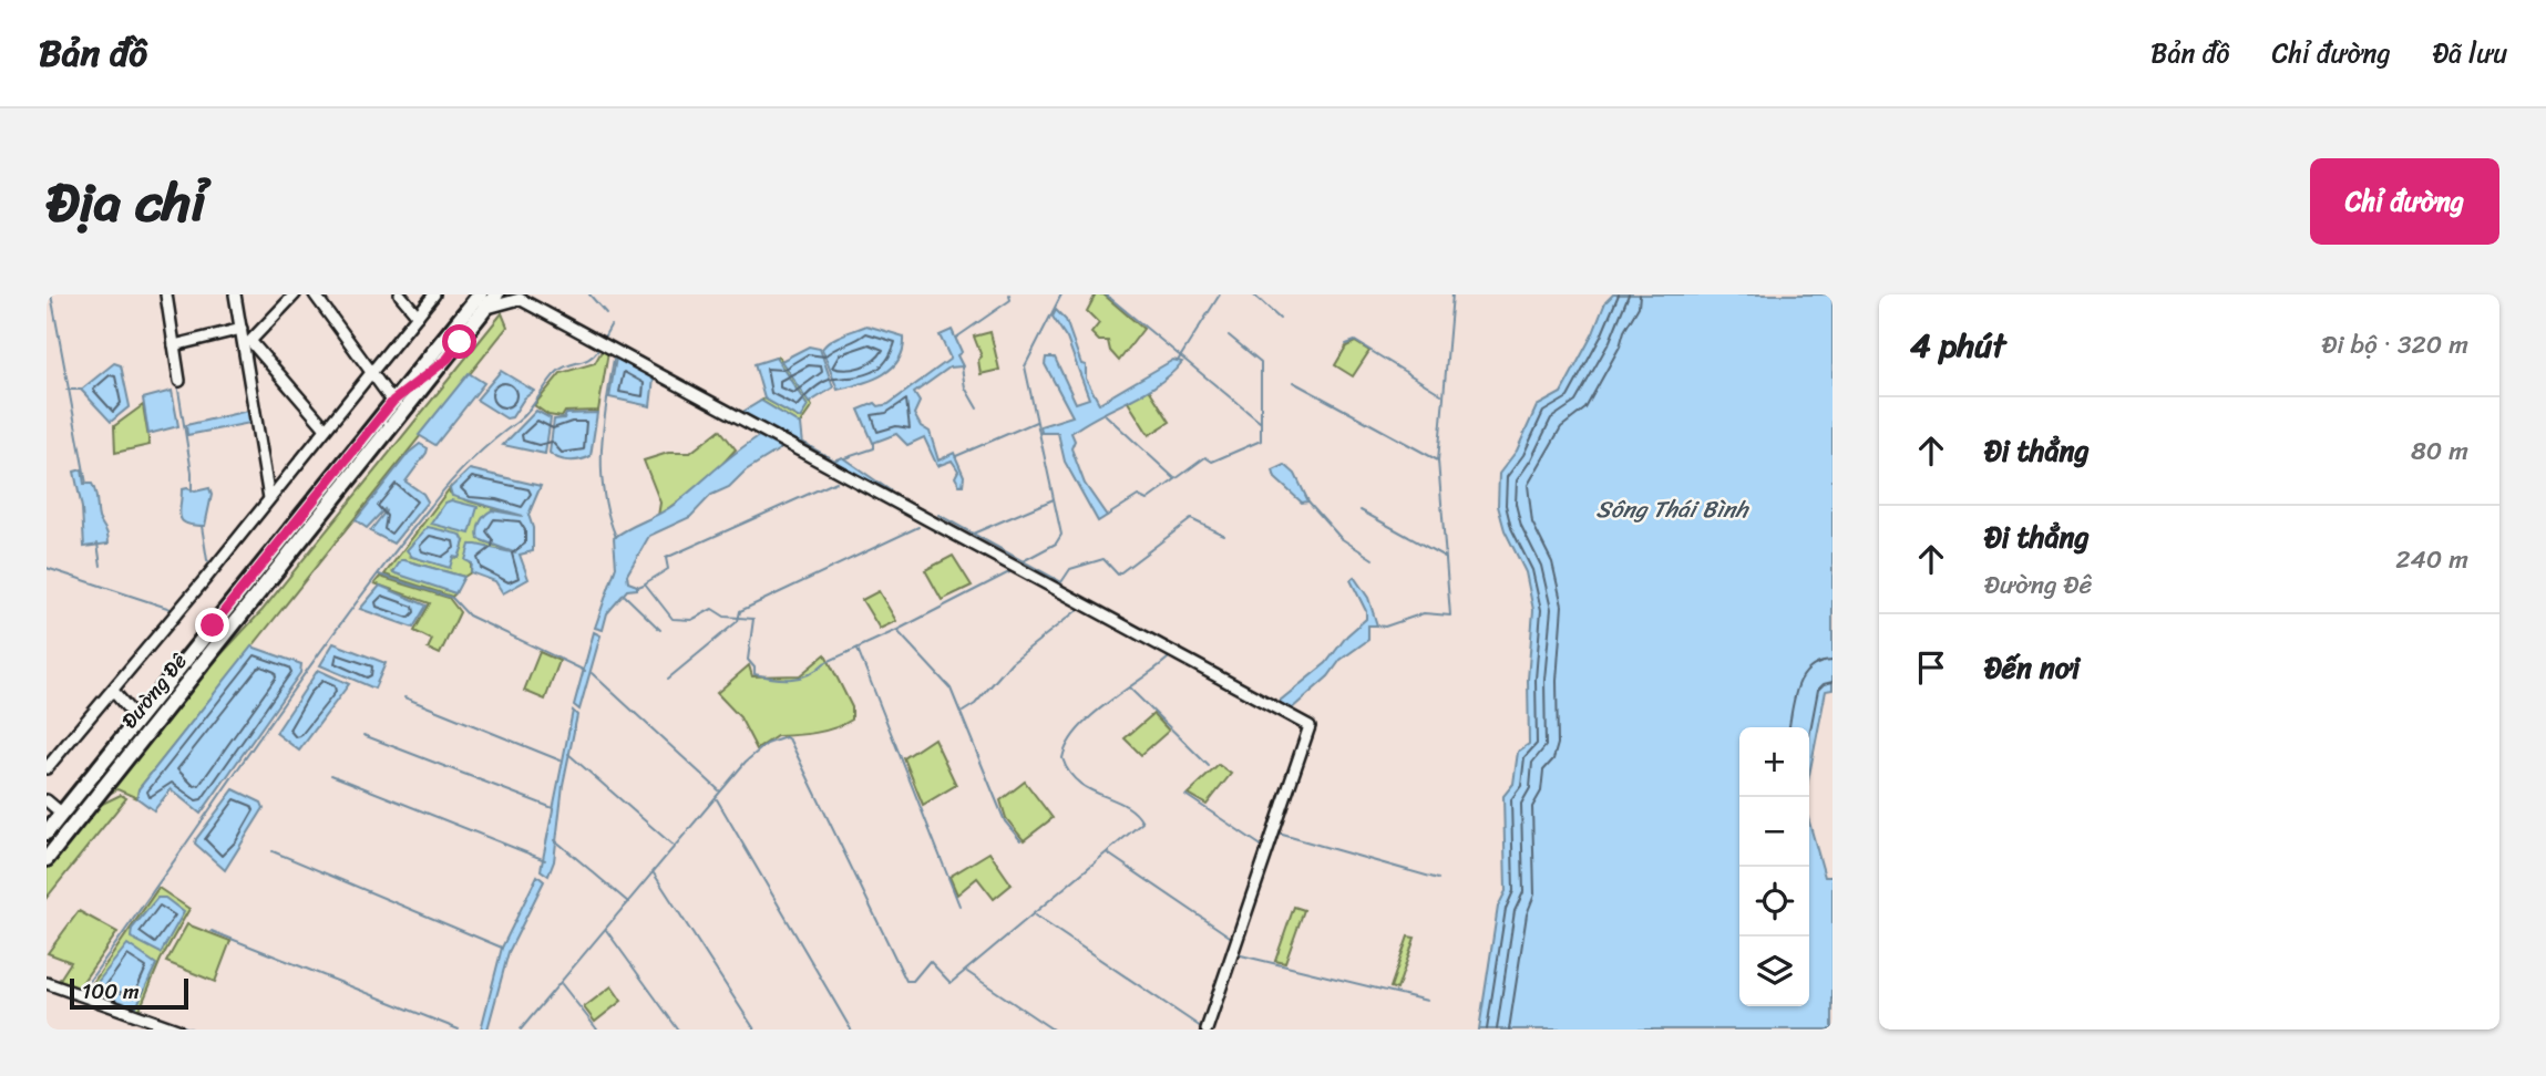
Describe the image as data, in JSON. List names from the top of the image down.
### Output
{
  "streets": {
    "street": ["Đường Đê"]
  },
  "water": ["Sông Thái Bình"],
  "scale_bar": "100 m",
  "page": {
    "header": "Bản đồ",
    "nav": ["Bản đồ", "Chỉ đường", "Đã lưu"],
    "title": "Địa chỉ",
    "buttons": "Chỉ đường",
    "heading": ["4 phút", "Đi bộ · 320 m"],
    "list": [
      ["Đi thẳng", "80 m"],
      ["Đi thẳng", "Đường Đê", "240 m"],
      "Đến nơi"
    ],
    "map_buttons": ["+", "−"],
    "scale": "100 m"
  }
}
